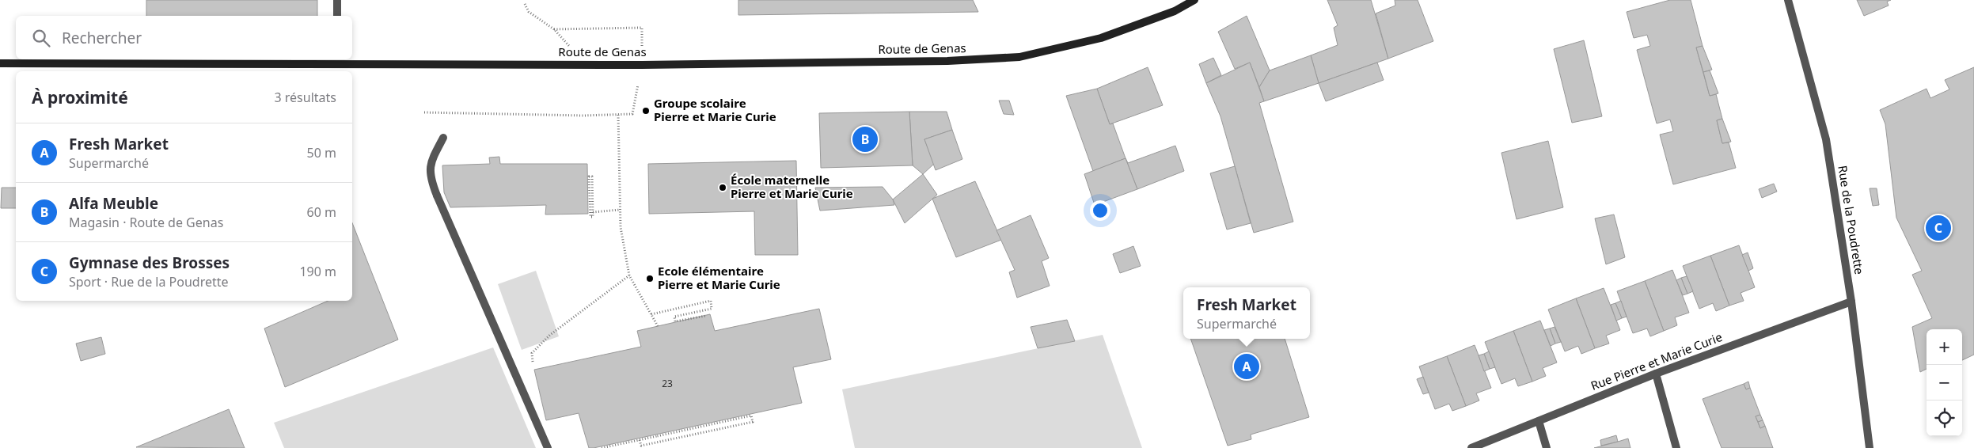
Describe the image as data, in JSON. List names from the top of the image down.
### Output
{
  "streets": {
    "main road": ["Route de Genas"],
    "street": ["Rue de la Poudrette", "Rue Pierre et Marie Curie"]
  },
  "crossings": [
    ["Rue de la Poudrette", "Rue Pierre et Marie Curie"]
  ],
  "places": ["Groupe scolaire Pierre et Marie Curie", "École maternelle Pierre et Marie Curie", "Ecole élémentaire Pierre et Marie Curie"],
  "house_numbers": ["23"],
  "page": {
    "search": "Rechercher",
    "heading": ["À proximité", "3 résultats"],
    "list": [
      {
        "mark": "A",
        "name": "Fresh Market",
        "note": "Supermarché",
        "value": "50 m"
      },
      {
        "mark": "B",
        "name": "Alfa Meuble",
        "note": "Magasin · Route de Genas",
        "value": "60 m"
      },
      {
        "mark": "C",
        "name": "Gymnase des Brosses",
        "note": "Sport · Rue de la Poudrette",
        "value": "190 m"
      }
    ],
    "pins": ["B", "C", "A"],
    "popup": ["Fresh Market", "Supermarché"],
    "map_buttons": ["+", "−"]
  }
}
